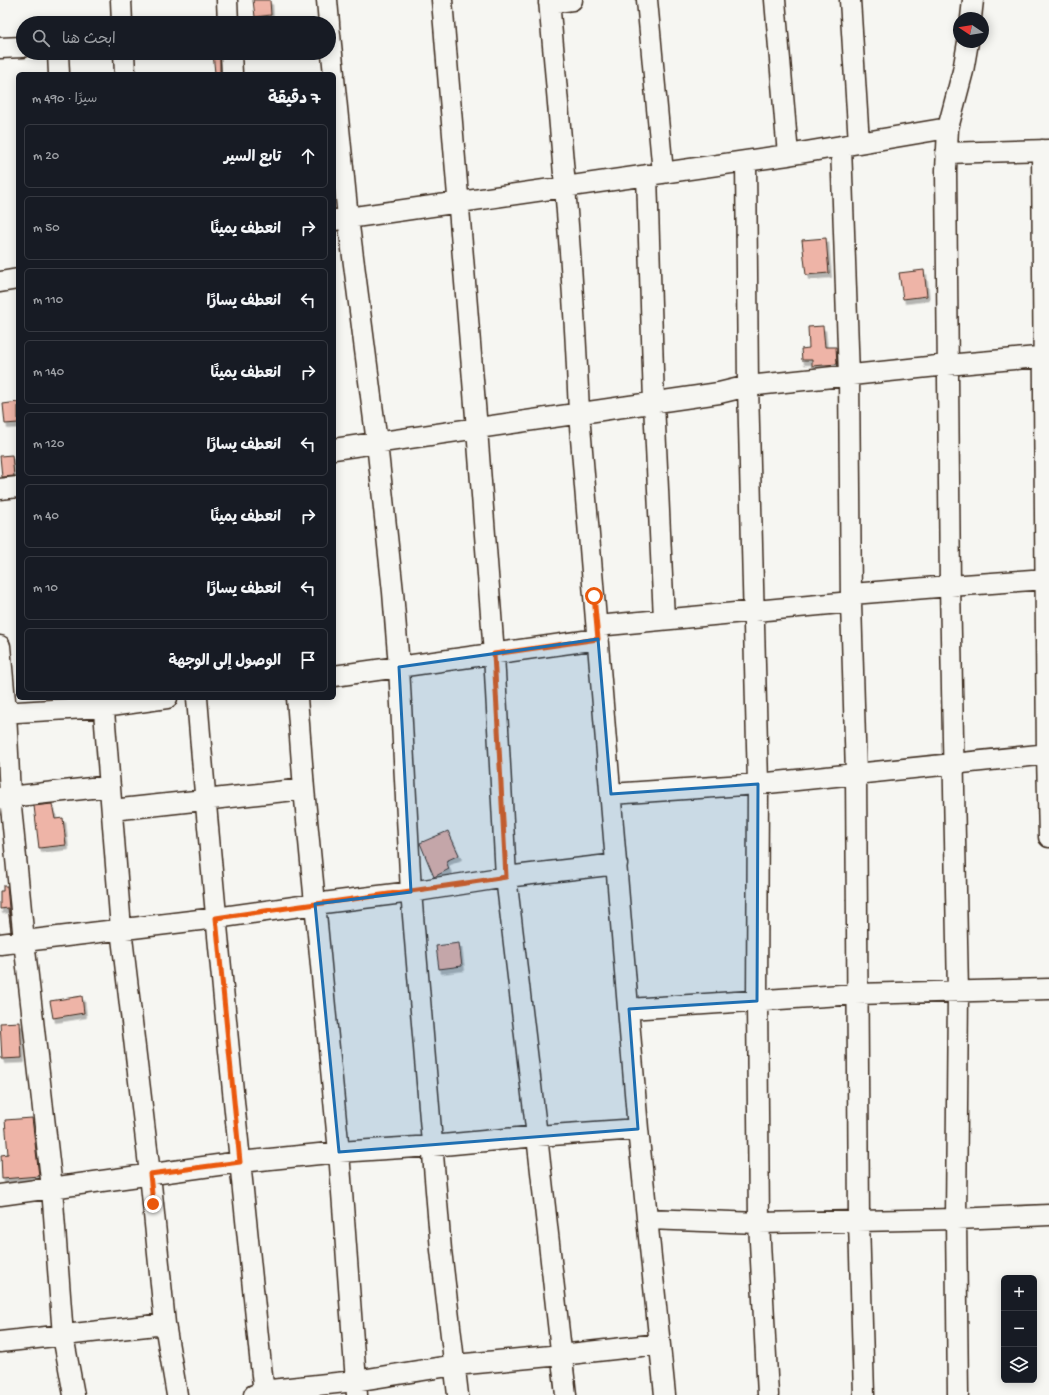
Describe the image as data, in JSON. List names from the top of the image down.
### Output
{
  "north": "left",
  "page": {
    "search": "ابحث هنا",
    "heading": ["7 دقيقة", "سيرًا · 490 m"],
    "list": [
      ["تابع السير", "20 m"],
      ["انعطف يمينًا", "50 m"],
      ["انعطف يسارًا", "110 m"],
      ["انعطف يمينًا", "140 m"],
      ["انعطف يسارًا", "120 m"],
      ["انعطف يمينًا", "40 m"],
      ["انعطف يسارًا", "10 m"],
      "الوصول إلى الوجهة"
    ],
    "map_buttons": ["+", "−"]
  }
}
